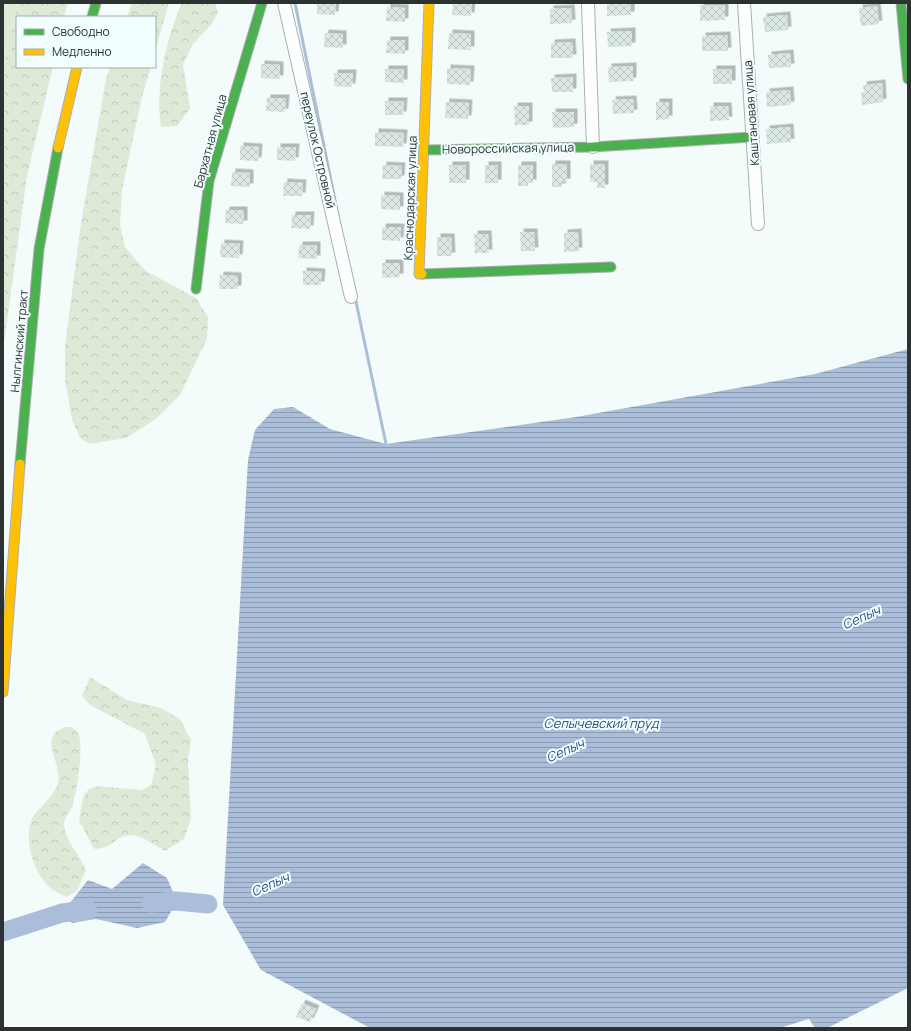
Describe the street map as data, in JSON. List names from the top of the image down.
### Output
{
  "streets": {
    "street": [
      "Каштановая улица",
      "Бархатная улица",
      "Новороссийская улица",
      "переулок Островной",
      "Краснодарская улица",
      "Нылгинский тракт"
    ]
  },
  "crossings": [
    ["Каштановая улица", "Новороссийская улица"],
    ["Новороссийская улица", "Краснодарская улица"]
  ],
  "water": ["Сепыч", "Сепычевский пруд"],
  "legend": ["Свободно", "Медленно"]
}
